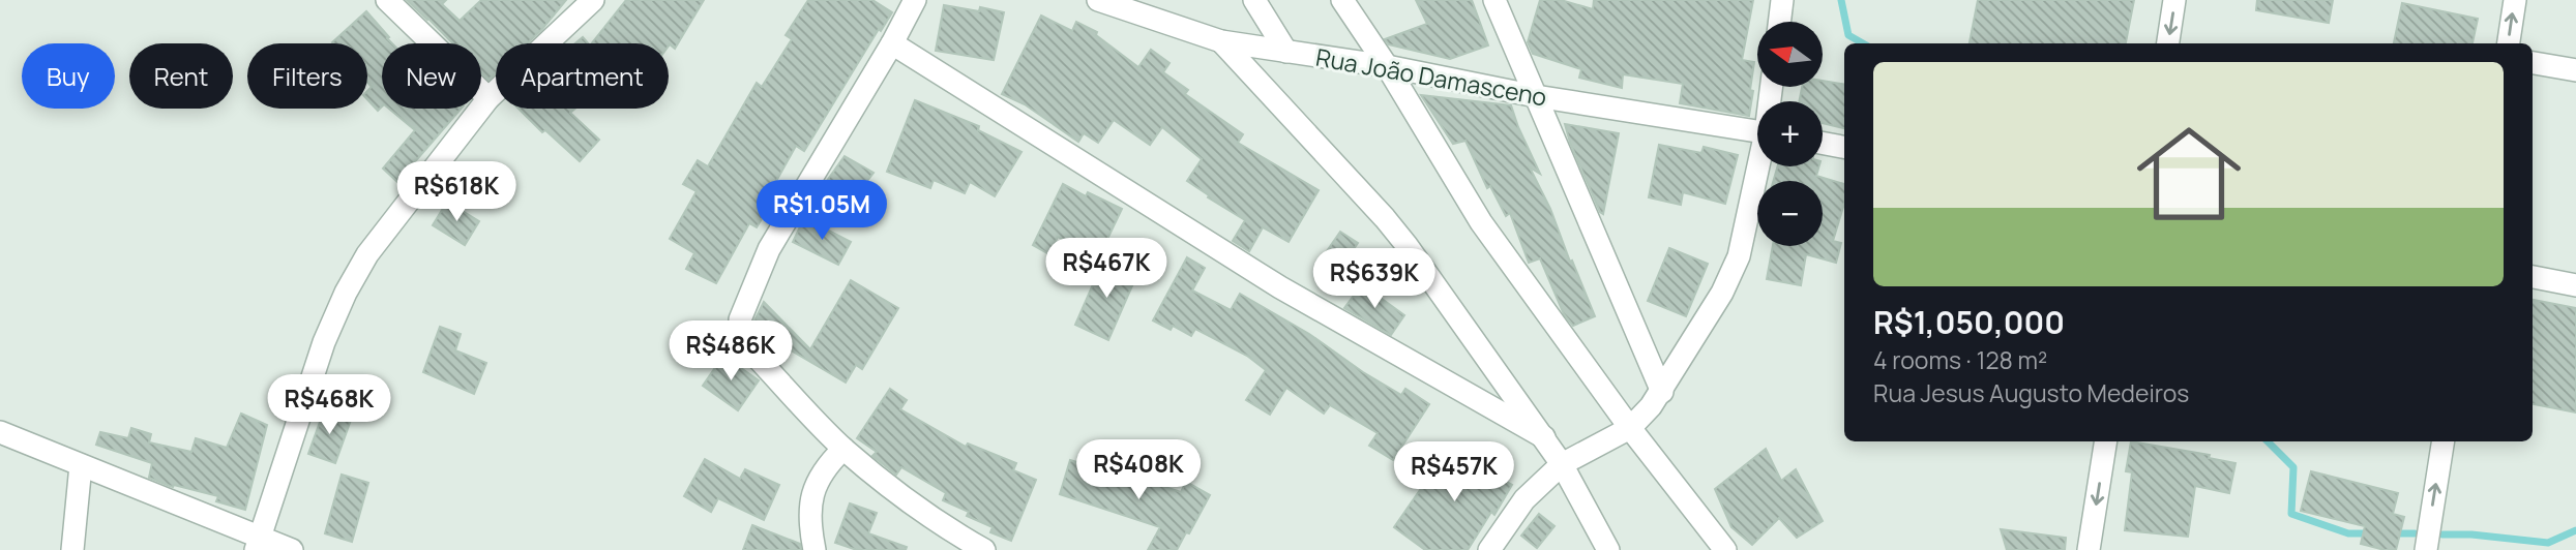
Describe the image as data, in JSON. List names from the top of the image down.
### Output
{
  "streets": {
    "street": ["Rua João Damasceno"]
  },
  "north": "left",
  "page": {
    "map_buttons": ["+", "−"],
    "chip": [
      "Buy",
      "Rent",
      "Filters",
      "New",
      "Apartment"
    ],
    "list": [
      {
        "name": "R$1,050,000",
        "note": "4 rooms · 128 m² · Rua Jesus Augusto Medeiros"
      }
    ],
    "price": [
      "R$618K",
      "R$1.05M",
      "R$467K",
      "R$639K",
      "R$486K",
      "R$468K",
      "R$408K",
      "R$457K"
    ]
  }
}
